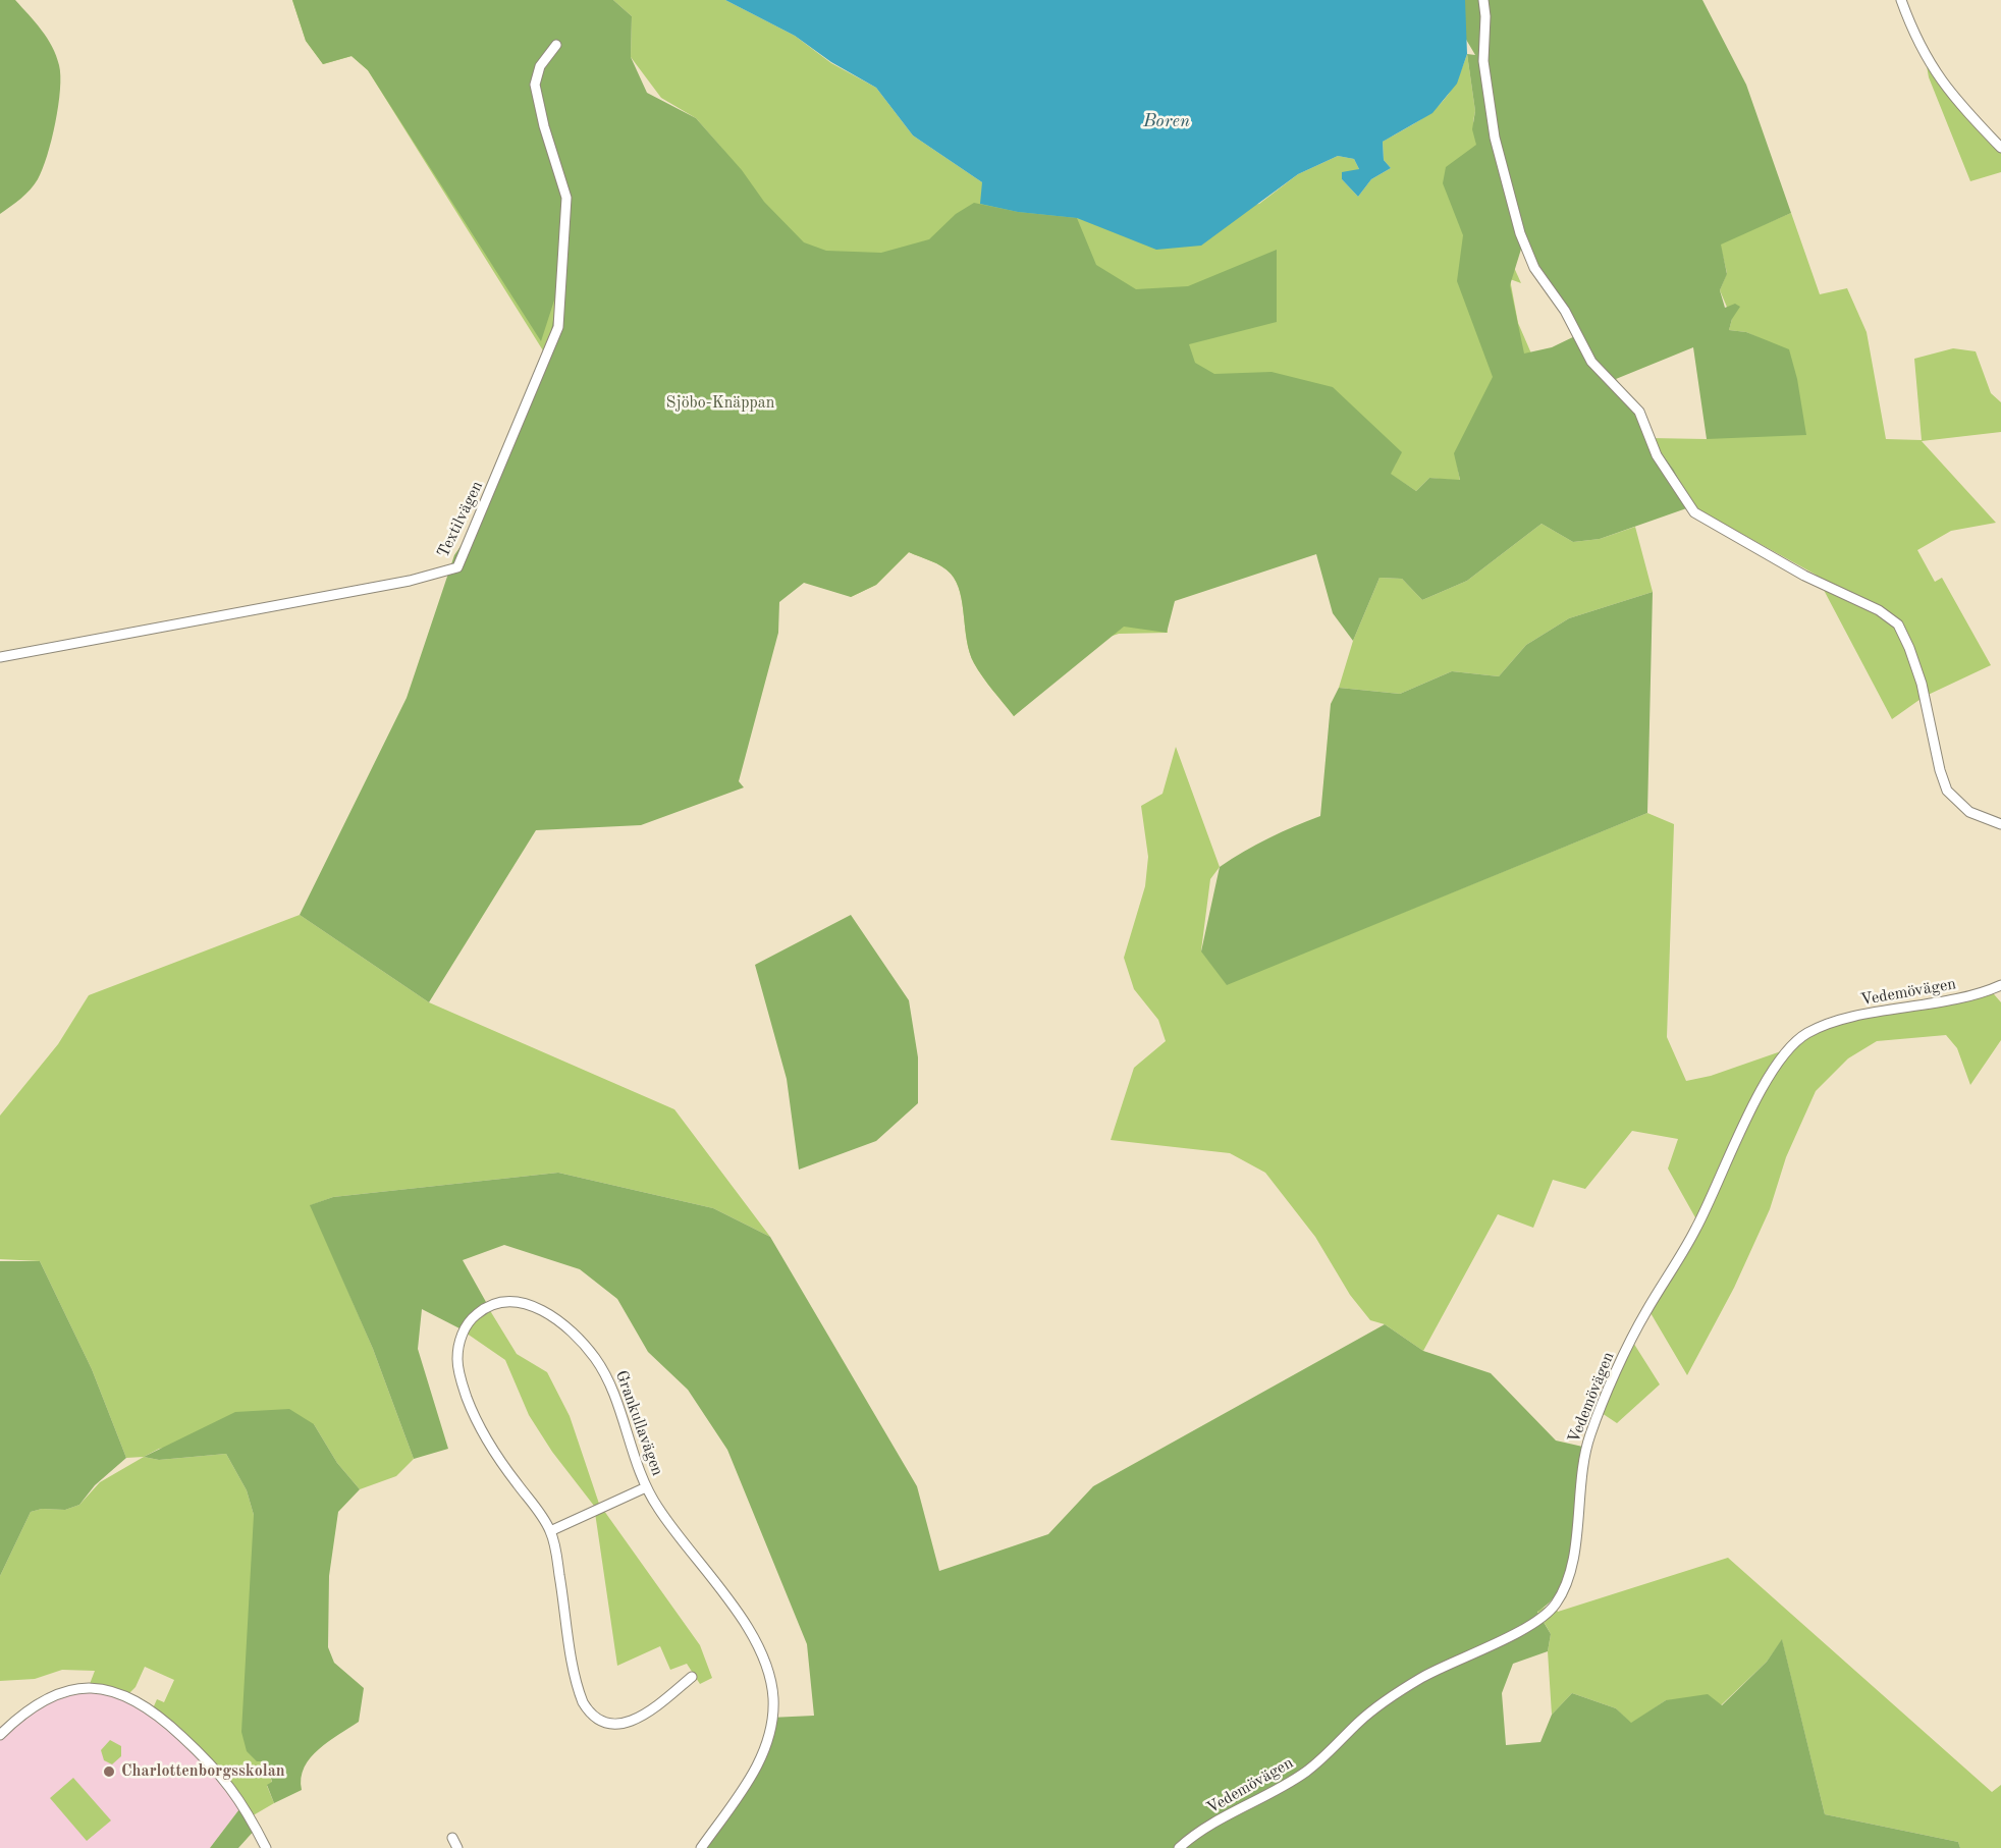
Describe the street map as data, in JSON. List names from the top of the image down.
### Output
{
  "streets": {
    "street": ["Textilvägen", "Vedemövägen", "Grankullavägen"]
  },
  "water": ["Boren"],
  "parks": ["Sjöbo-Knäppan"],
  "places": ["Charlottenborgsskolan"]
}
